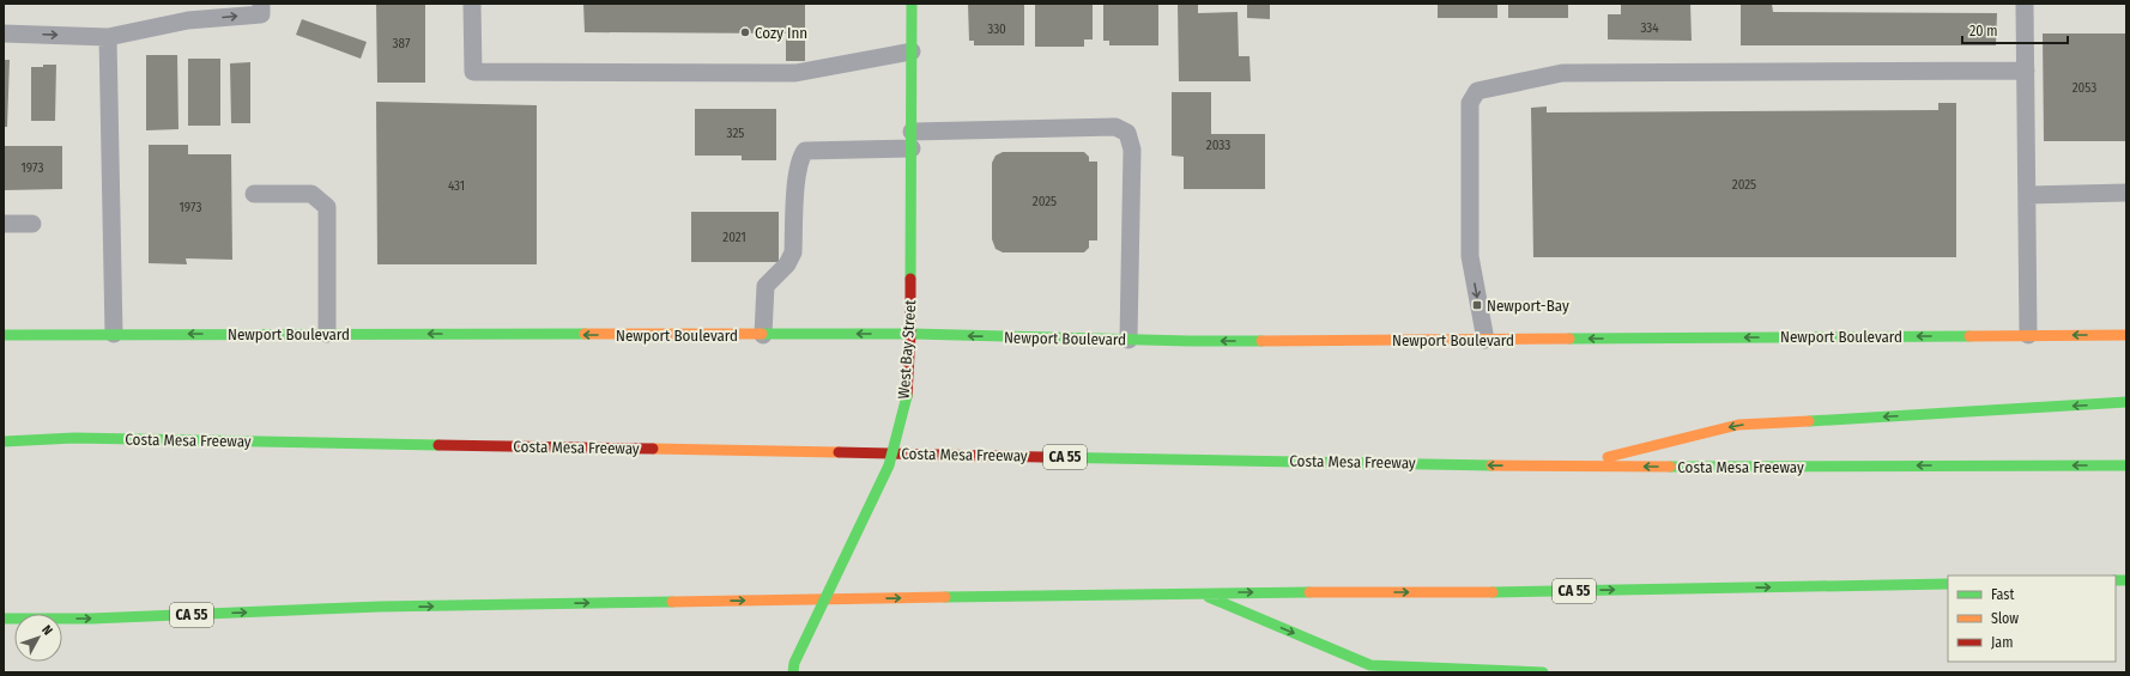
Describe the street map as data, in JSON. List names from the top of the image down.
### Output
{
  "streets": {
    "main road": [
      "Newport Boulevard",
      "West Bay Street",
      "Costa Mesa Freeway",
      "CA 55"
    ]
  },
  "crossings": [
    ["Newport Boulevard", "West Bay Street"]
  ],
  "one_way": ["Newport Boulevard", "Costa Mesa Freeway"],
  "places": {
    "other": ["Cozy Inn"],
    "transit": ["Newport-Bay"]
  },
  "house_numbers": [
    "334",
    "330",
    "387",
    "2053",
    "325",
    "2033",
    "1973",
    "2025",
    "431",
    "2025",
    "1973",
    "2021"
  ],
  "legend": ["Fast", "Slow", "Jam"],
  "scale_bar": "20 m",
  "north": "top right"
}
